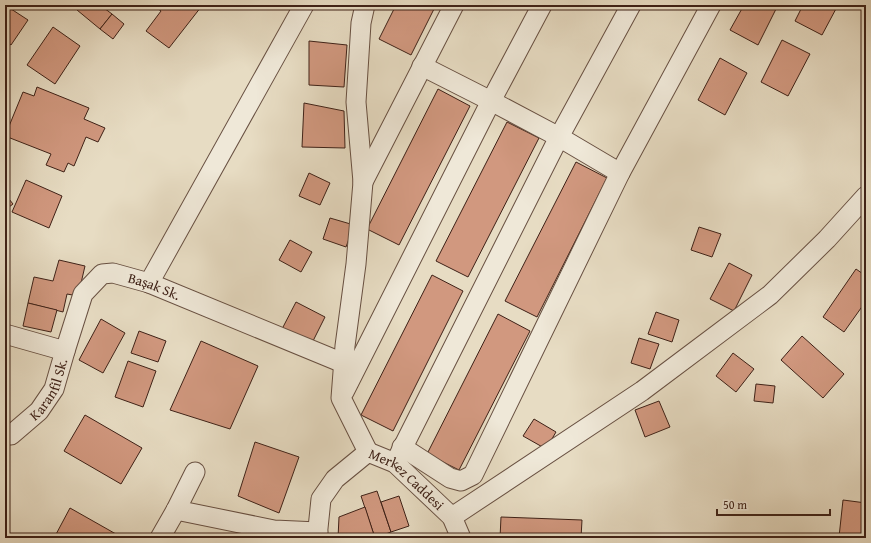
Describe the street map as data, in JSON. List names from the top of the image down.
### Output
{
  "streets": {
    "street": ["Başak Sk.", "Karanfil Sk.", "Merkez Caddesi"]
  },
  "crossings": [
    ["Başak Sk.", "Karanfil Sk."]
  ],
  "scale_bar": "50 m"
}
